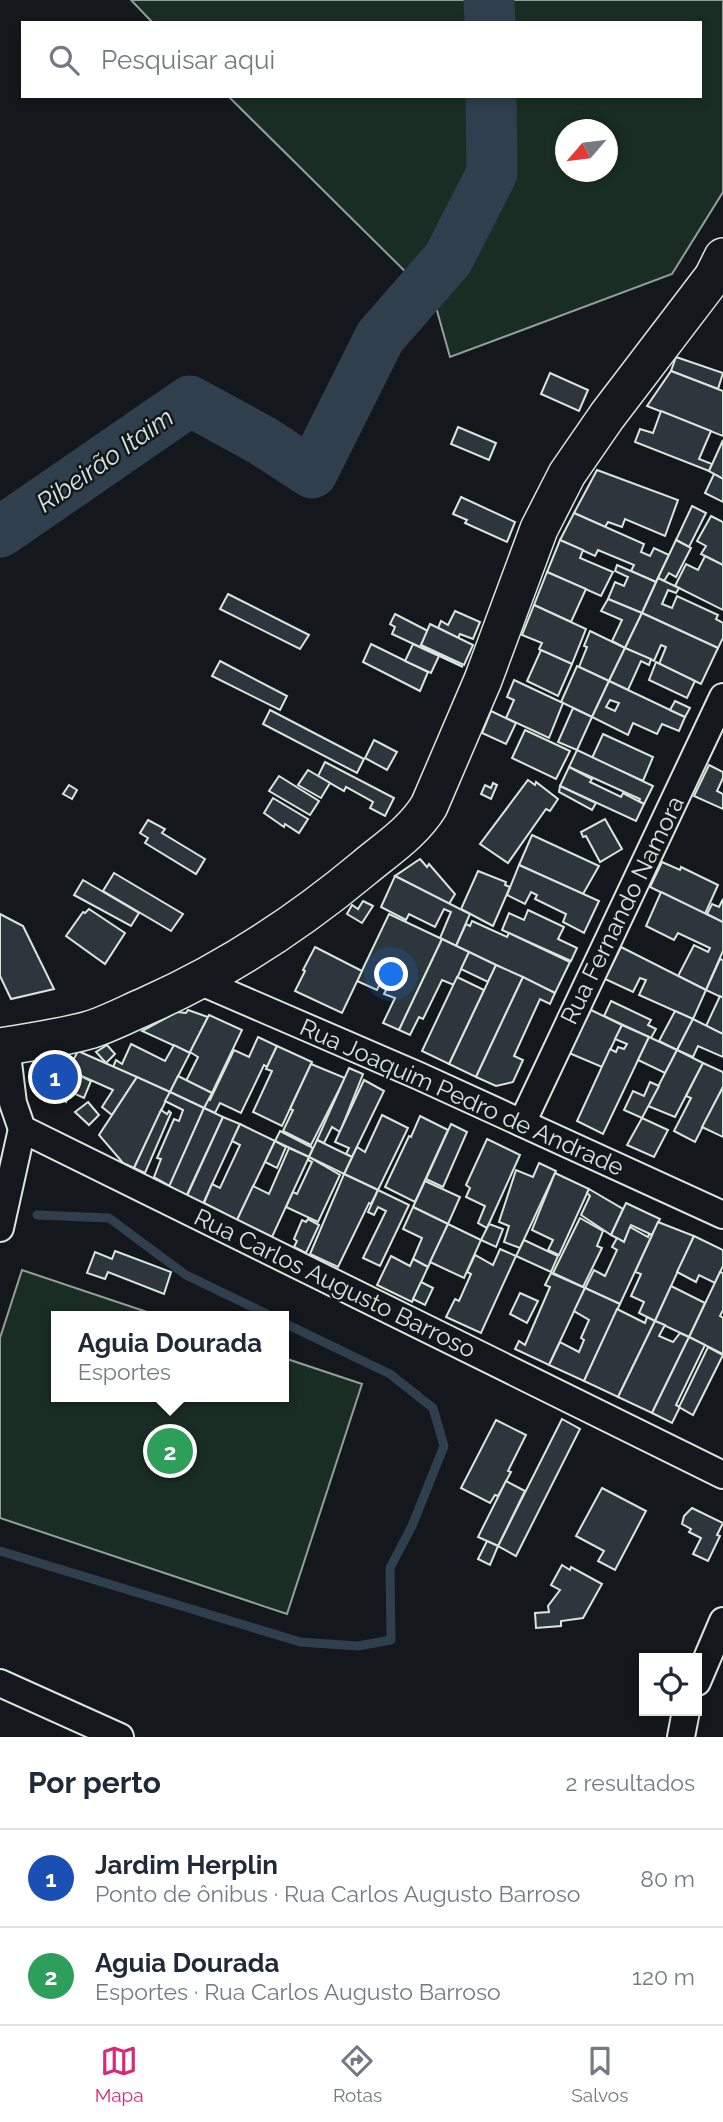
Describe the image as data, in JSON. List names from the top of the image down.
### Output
{
  "streets": {
    "street": ["Rua Fernando Namora", "Rua Joaquim Pedro de Andrade", "Rua Carlos Augusto Barroso"]
  },
  "crossings": [
    ["Rua Fernando Namora", "Rua Joaquim Pedro de Andrade"]
  ],
  "water": ["Ribeirão Itaim"],
  "north": "bottom left",
  "page": {
    "search": "Pesquisar aqui",
    "pins": ["1", "2"],
    "popup": ["Aguia Dourada", "Esportes"],
    "heading": ["Por perto", "2 resultados"],
    "list": [
      {
        "mark": "1",
        "name": "Jardim Herplin",
        "note": "Ponto de ônibus · Rua Carlos Augusto Barroso",
        "value": "80 m"
      },
      {
        "mark": "2",
        "name": "Aguia Dourada",
        "note": "Esportes · Rua Carlos Augusto Barroso",
        "value": "120 m"
      }
    ],
    "nav": ["Mapa", "Rotas", "Salvos"]
  }
}
